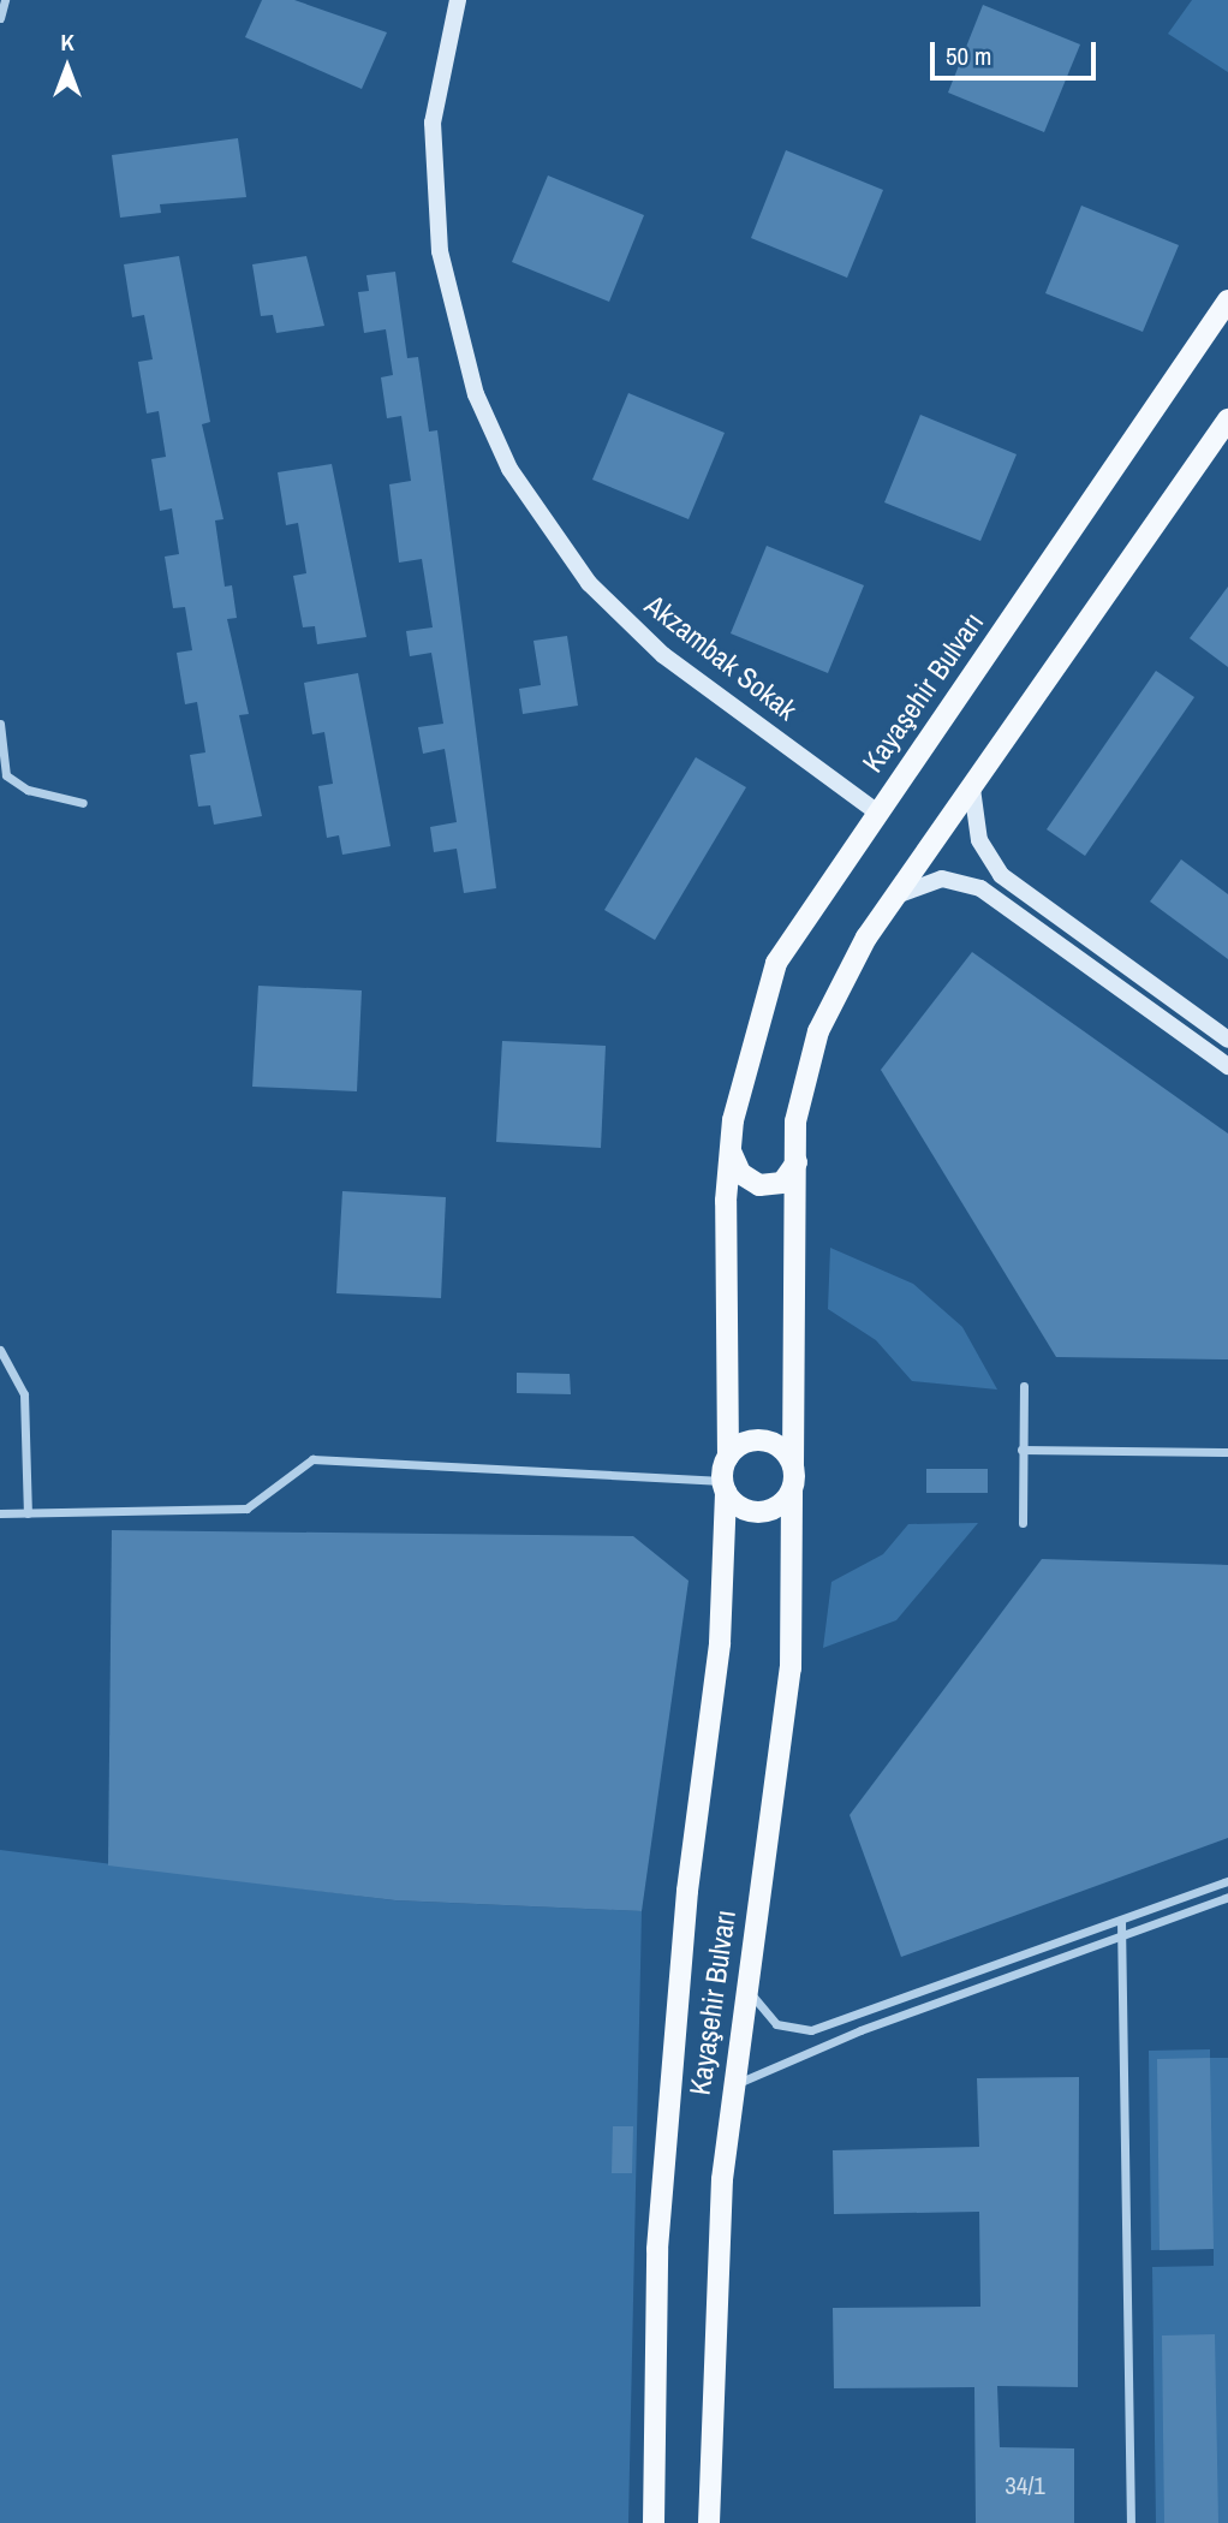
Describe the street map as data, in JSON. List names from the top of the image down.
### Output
{
  "streets": {
    "main road": ["Kayaşehir Bulvarı"],
    "street": ["Akzambak Sokak"]
  },
  "crossings": [
    ["Akzambak Sokak", "Kayaşehir Bulvarı"]
  ],
  "house_numbers": ["34/1"],
  "scale_bar": "50 m",
  "north": "top"
}
